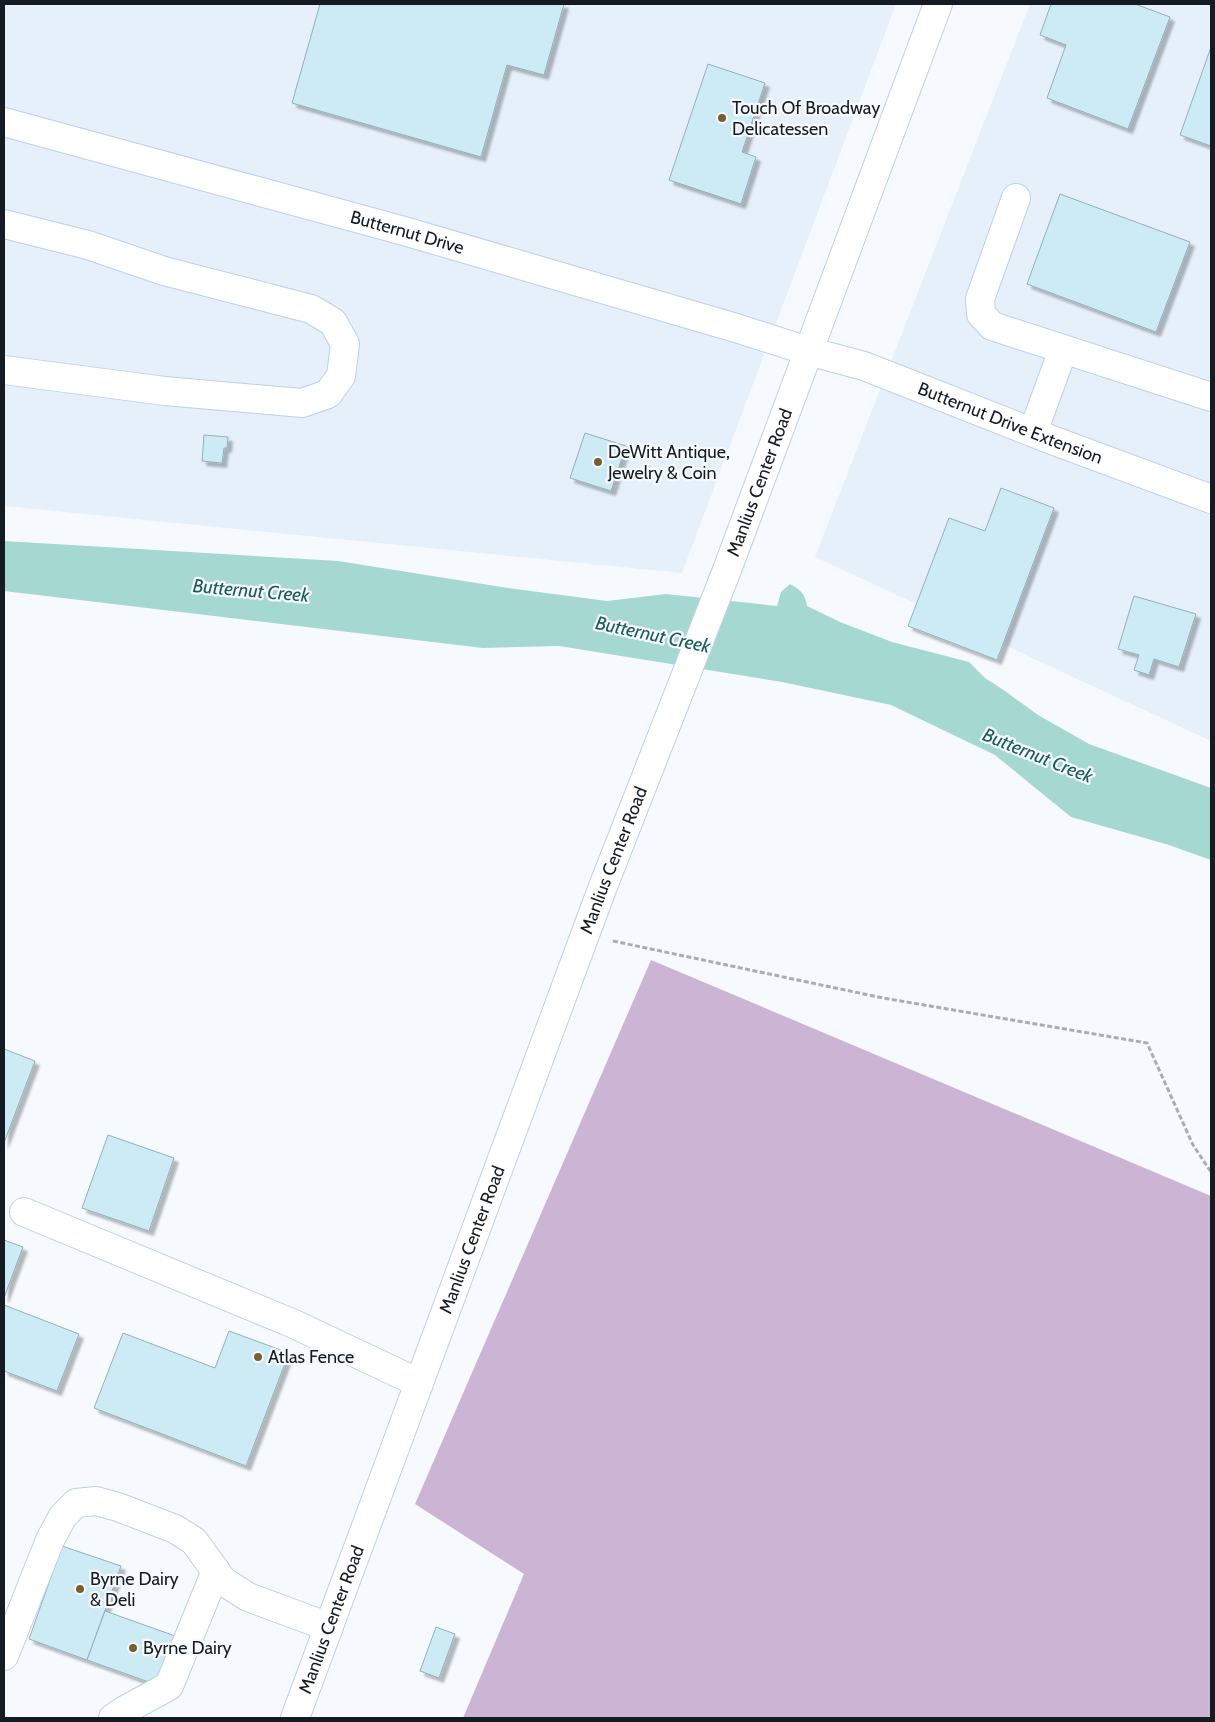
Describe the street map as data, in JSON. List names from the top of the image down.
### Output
{
  "streets": {
    "main road": ["Butternut Drive", "Butternut Drive Extension", "Manlius Center Road"]
  },
  "crossings": [
    ["Butternut Drive", "Butternut Drive Extension"],
    ["Butternut Drive", "Manlius Center Road"],
    ["Butternut Drive Extension", "Manlius Center Road"]
  ],
  "water": ["Butternut Creek"],
  "places": [
    "Touch Of Broadway Delicatessen",
    "DeWitt Antique, Jewelry & Coin",
    "Atlas Fence",
    "Byrne Dairy & Deli",
    "Byrne Dairy"
  ]
}
